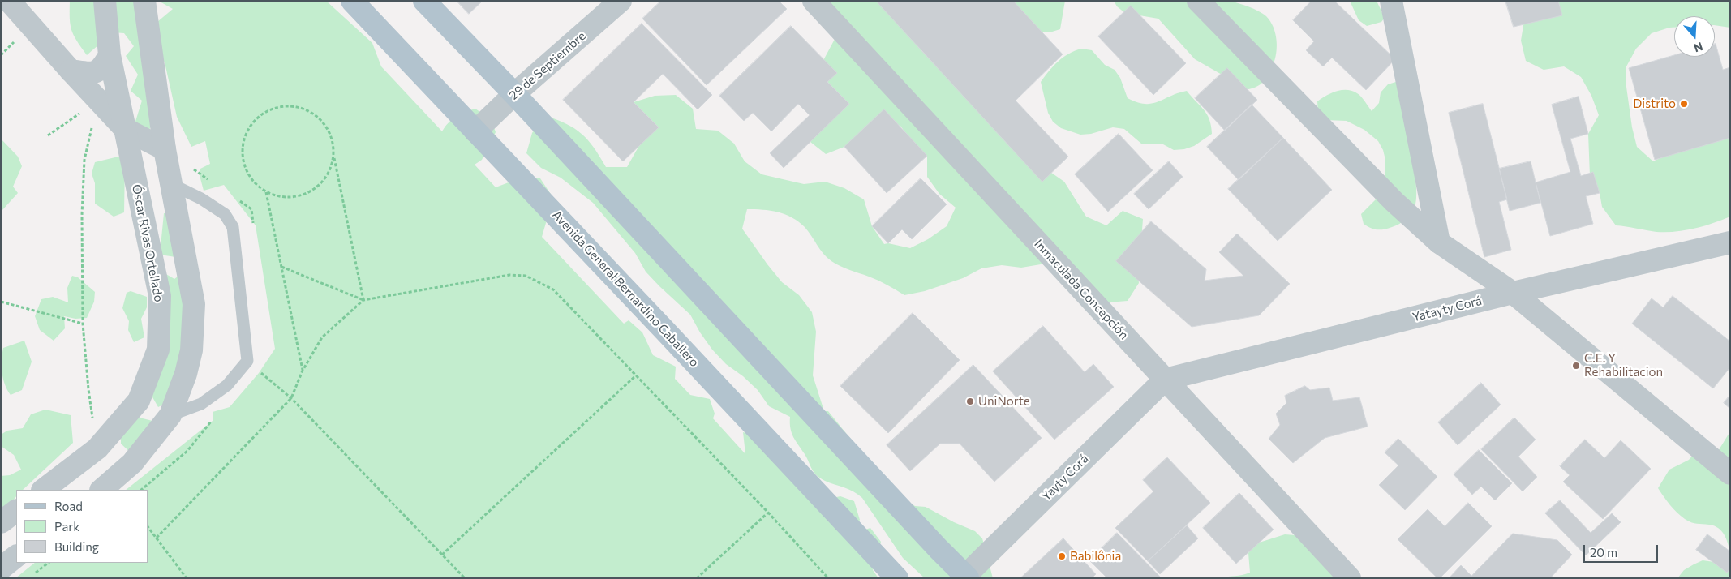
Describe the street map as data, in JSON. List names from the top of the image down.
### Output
{
  "streets": {
    "main road": ["Avenida General Bernardino Caballero"],
    "street": [
      "29 de Septiembre",
      "Óscar Rivas Ortellado",
      "Inmaculada Concepción",
      "Yatayty Corá",
      "Yayty Corá"
    ]
  },
  "crossings": [
    ["29 de Septiembre", "Avenida General Bernardino Caballero"],
    ["Inmaculada Concepción", "Yatayty Corá"],
    ["Inmaculada Concepción", "Yayty Corá"],
    ["Yatayty Corá", "Yayty Corá"]
  ],
  "places": [
    "Distrito",
    "C.E. Y Rehabilitacion",
    "UniNorte",
    "Babilônia"
  ],
  "legend": ["Road", "Park", "Building"],
  "scale_bar": "20 m",
  "north": "bottom"
}
